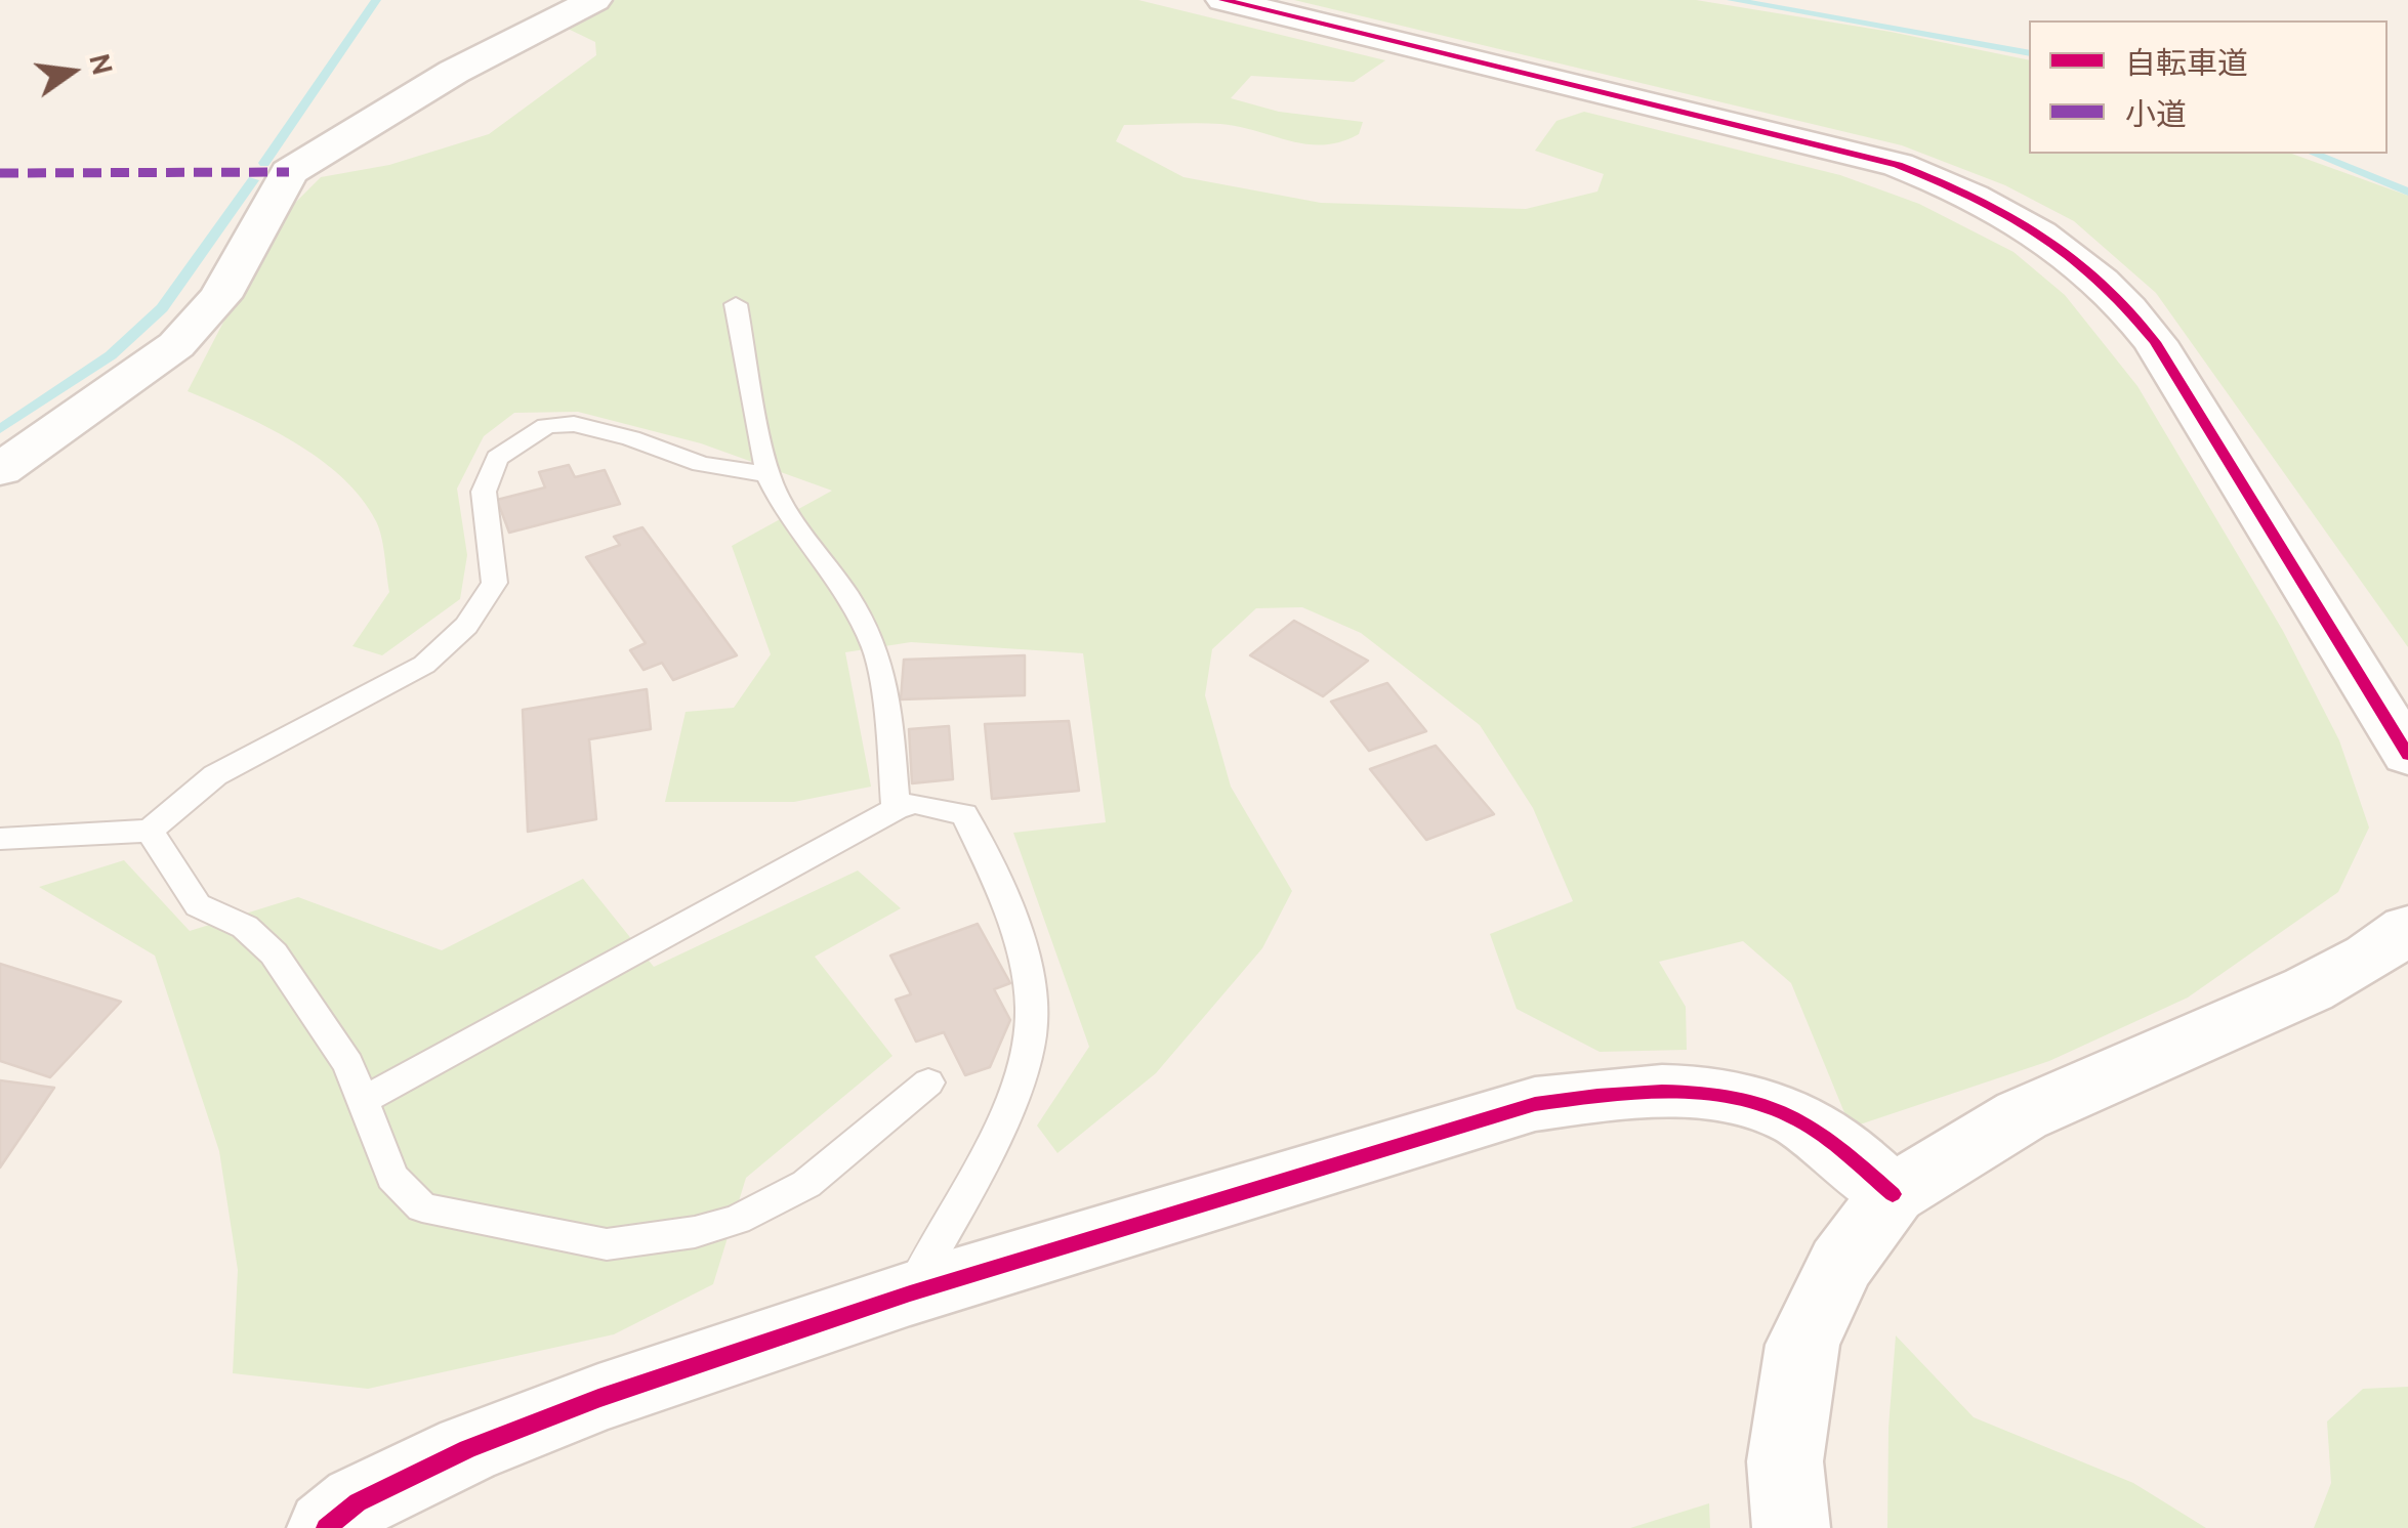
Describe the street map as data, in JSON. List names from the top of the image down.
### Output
{
  "legend": ["自転車道", "小道"],
  "north": "right"
}
